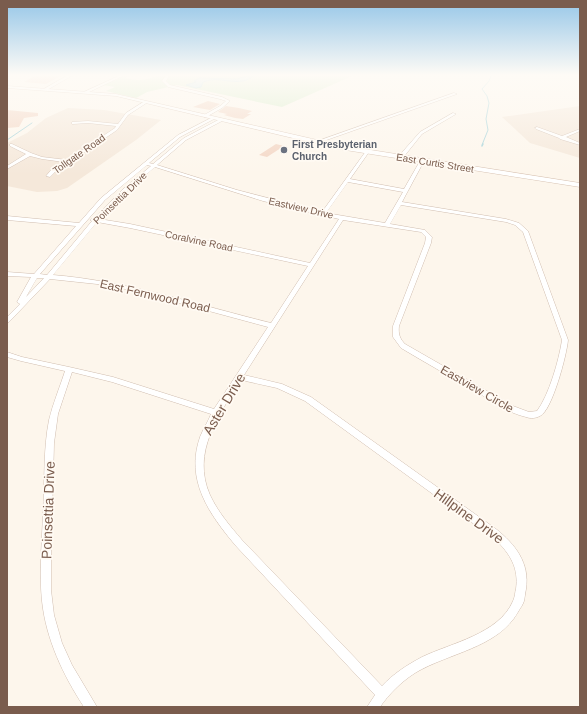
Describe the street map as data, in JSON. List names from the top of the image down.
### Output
{
  "streets": {
    "main road": ["East Curtis Street"],
    "street": [
      "Tollgate Road",
      "Poinsettia Drive",
      "Eastview Drive",
      "Coralvine Road",
      "East Fernwood Road",
      "Eastview Circle",
      "Aster Drive",
      "Hillpine Drive"
    ]
  },
  "crossings": [
    ["East Curtis Street", "Poinsettia Drive"],
    ["Poinsettia Drive", "Eastview Drive"],
    ["Poinsettia Drive", "Coralvine Road"],
    ["Poinsettia Drive", "East Fernwood Road"],
    ["Eastview Drive", "Eastview Circle"],
    ["Eastview Drive", "Aster Drive"],
    ["Coralvine Road", "Aster Drive"],
    ["East Fernwood Road", "Aster Drive"],
    ["Aster Drive", "Hillpine Drive"]
  ],
  "places": ["First Presbyterian Church"]
}
